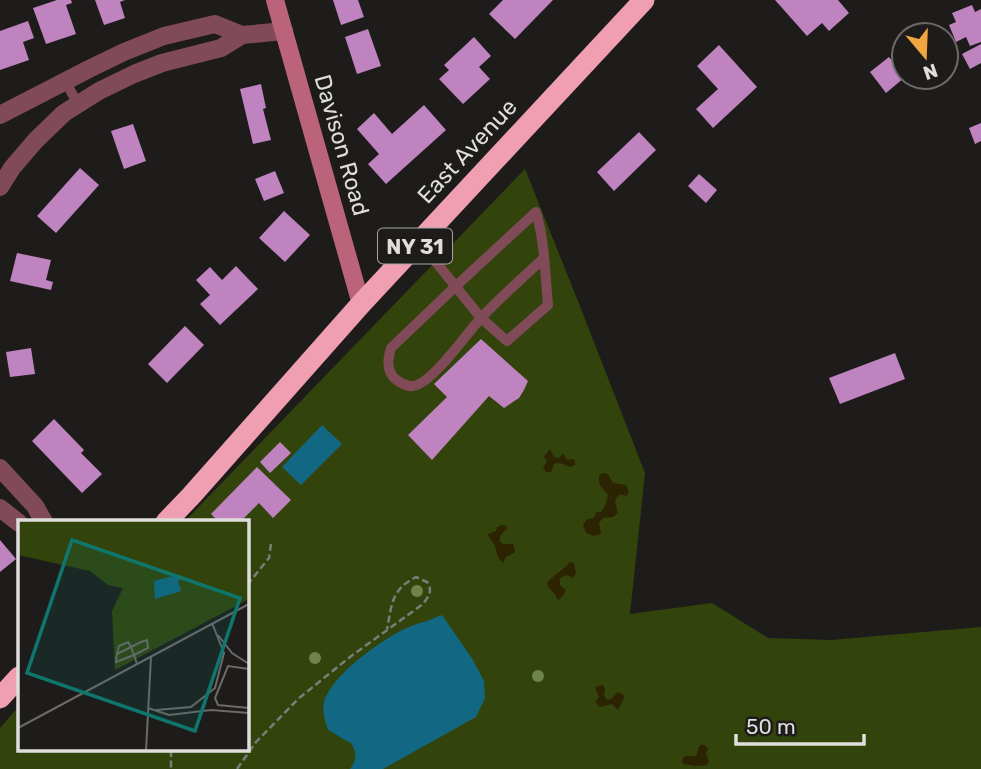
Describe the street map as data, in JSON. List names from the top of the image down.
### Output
{
  "streets": {
    "highway": ["East Avenue", "NY 31"],
    "street": ["Davison Road"]
  },
  "crossings": [
    ["Davison Road", "East Avenue"]
  ],
  "scale_bar": "50 m",
  "north": "bottom"
}
